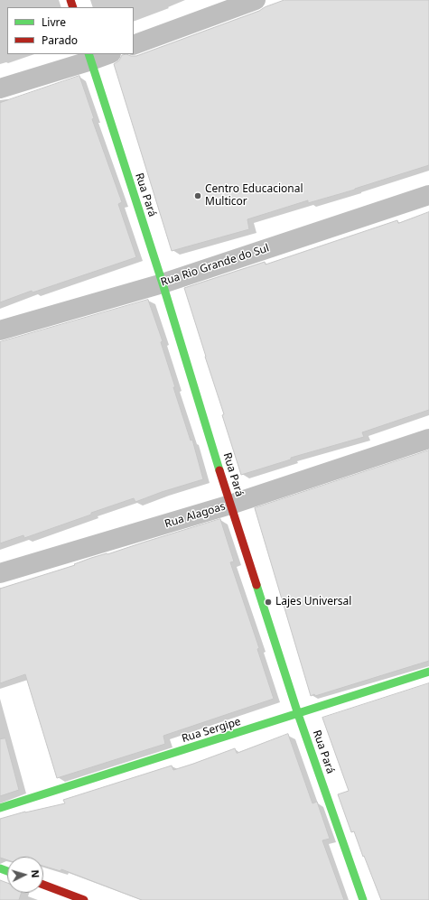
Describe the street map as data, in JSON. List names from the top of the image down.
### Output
{
  "streets": {
    "street": [
      "Rua Pará",
      "Rua Rio Grande do Sul",
      "Rua Alagoas",
      "Rua Sergipe"
    ]
  },
  "crossings": [
    ["Rua Pará", "Rua Rio Grande do Sul"],
    ["Rua Pará", "Rua Alagoas"],
    ["Rua Pará", "Rua Sergipe"]
  ],
  "places": ["Centro Educacional Multicor", "Lajes Universal"],
  "legend": ["Livre", "Parado"],
  "north": "right"
}
